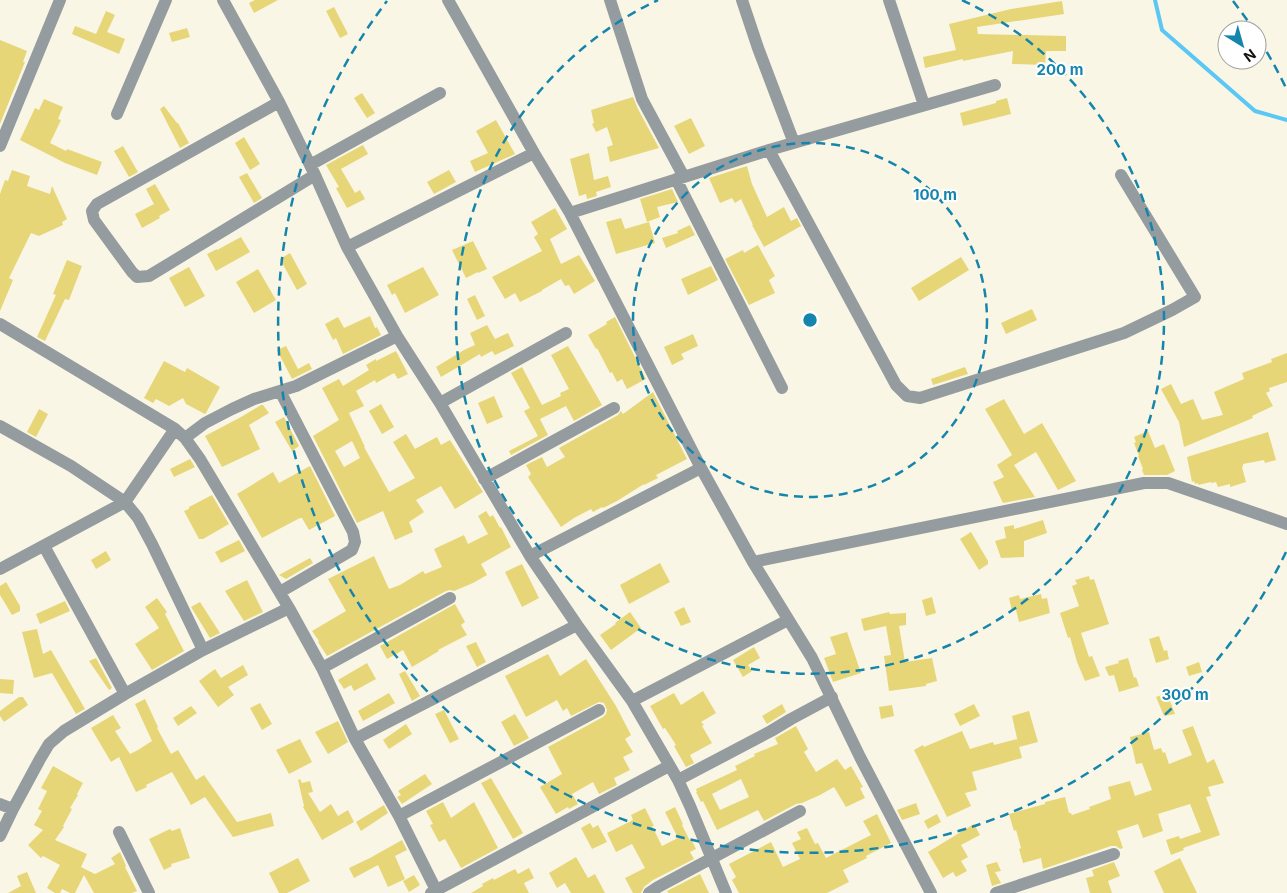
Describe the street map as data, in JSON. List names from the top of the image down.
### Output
{
  "north": "bottom right",
  "rings": ["200 m", "100 m", "300 m"]
}
